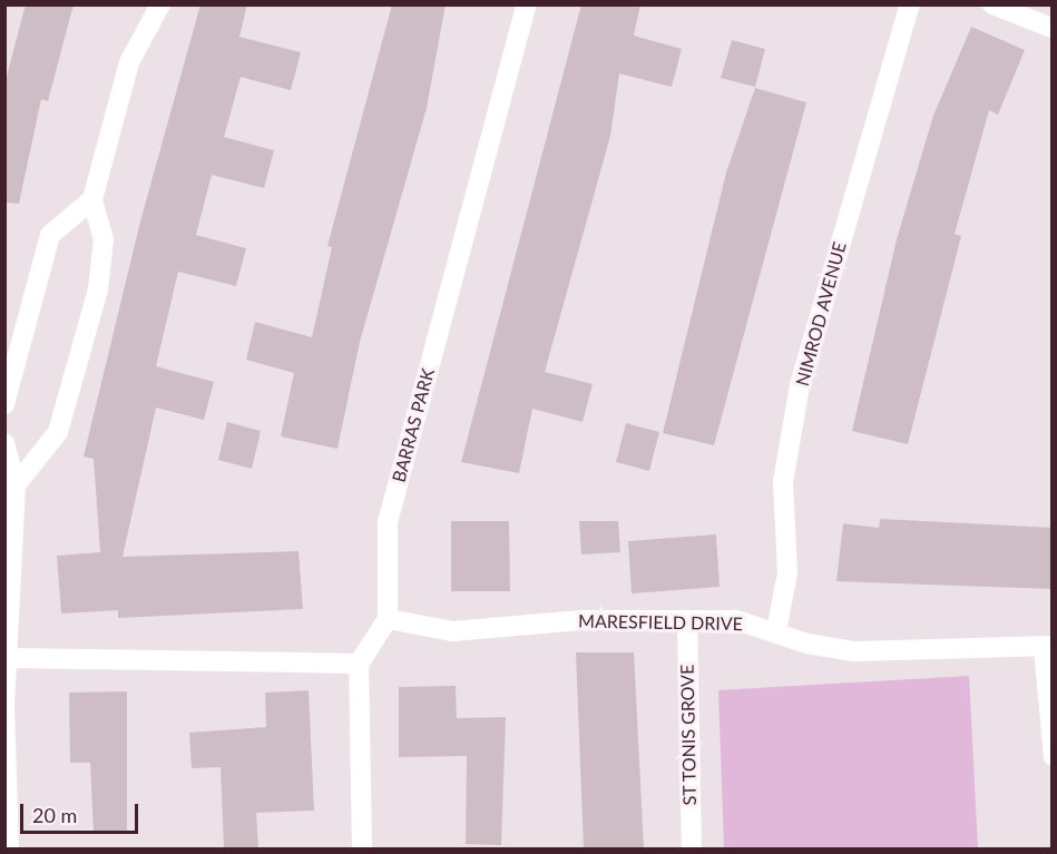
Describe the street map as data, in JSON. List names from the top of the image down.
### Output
{
  "streets": {
    "street": [
      "NIMROD AVENUE",
      "BARRAS PARK",
      "MARESFIELD DRIVE",
      "ST TONIS GROVE"
    ]
  },
  "crossings": [
    ["NIMROD AVENUE", "MARESFIELD DRIVE"],
    ["BARRAS PARK", "MARESFIELD DRIVE"],
    ["MARESFIELD DRIVE", "ST TONIS GROVE"]
  ],
  "scale_bar": "20 m"
}
